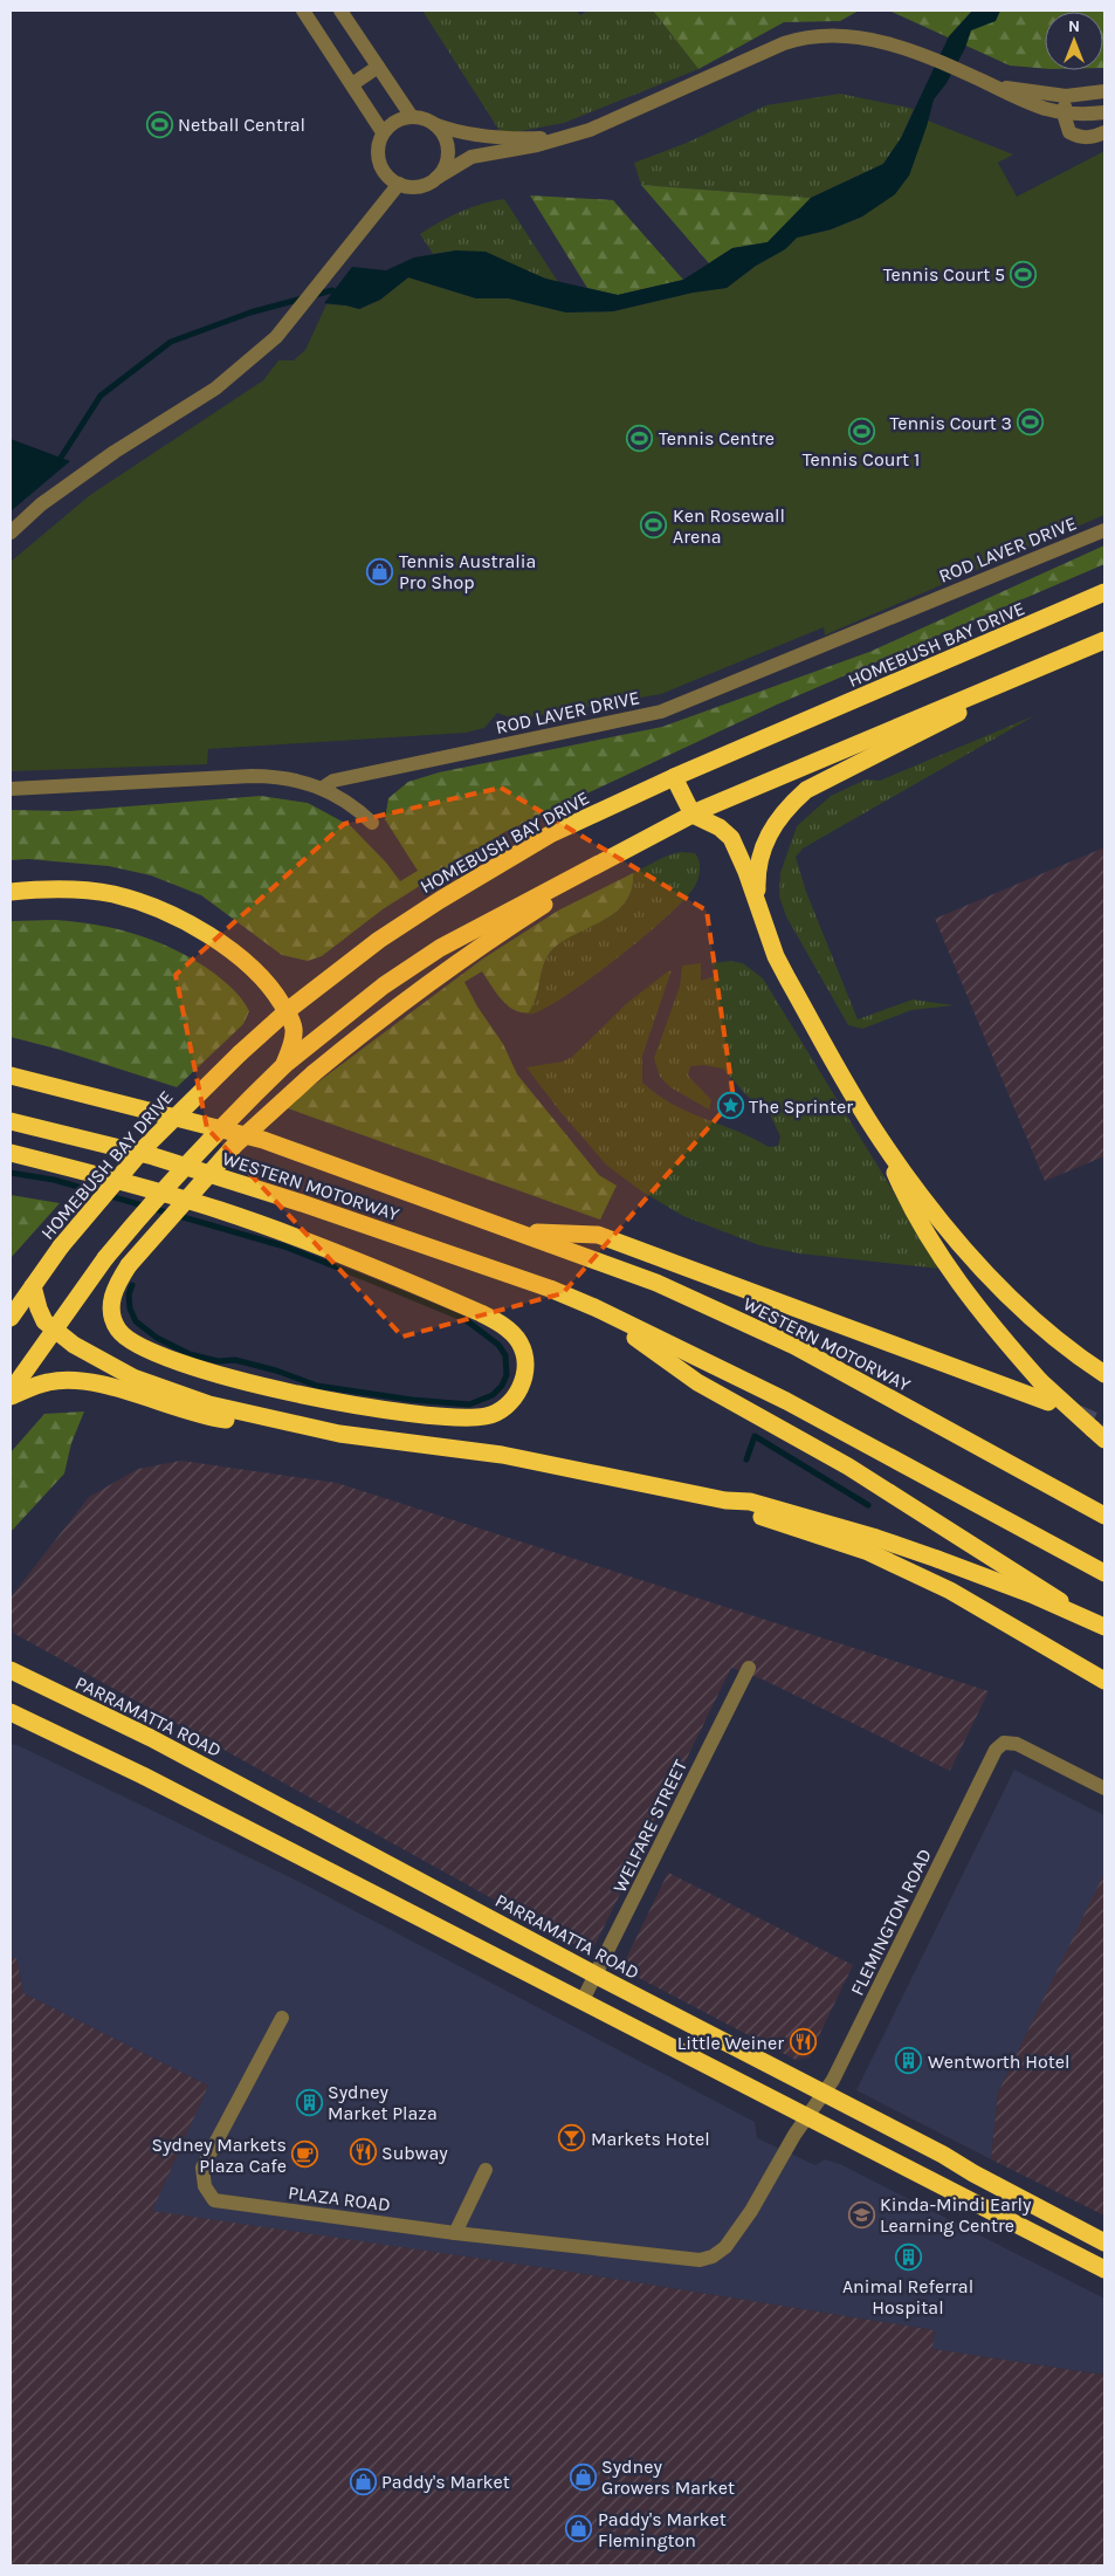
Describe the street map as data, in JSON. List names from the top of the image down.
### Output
{
  "streets": {
    "highway": ["HOMEBUSH BAY DRIVE", "WESTERN MOTORWAY", "PARRAMATTA ROAD"],
    "street": [
      "ROD LAVER DRIVE",
      "WELFARE STREET",
      "FLEMINGTON ROAD",
      "PLAZA ROAD"
    ]
  },
  "crossings": [
    ["PARRAMATTA ROAD", "WELFARE STREET"],
    ["PARRAMATTA ROAD", "FLEMINGTON ROAD"],
    ["FLEMINGTON ROAD", "PLAZA ROAD"]
  ],
  "places": {
    "sports": [
      "Netball Central",
      "Tennis Court 5",
      "Tennis Court 3",
      "Tennis Court 1",
      "Tennis Centre",
      "Ken Rosewall Arena"
    ],
    "shop": [
      "Tennis Australia Pro Shop",
      "Sydney Growers Market",
      "Paddy's Market",
      "Paddy's Market Flemington"
    ],
    "place": ["The Sprinter"],
    "restaurant": ["Little Weiner", "Subway"],
    "building": ["Wentworth Hotel", "Sydney Market Plaza", "Animal Referral Hospital"],
    "bar": ["Markets Hotel"],
    "cafe": ["Sydney Markets Plaza Cafe"],
    "school or university": ["Kinda-Mindi Early Learning Centre"]
  },
  "north": "top"
}
